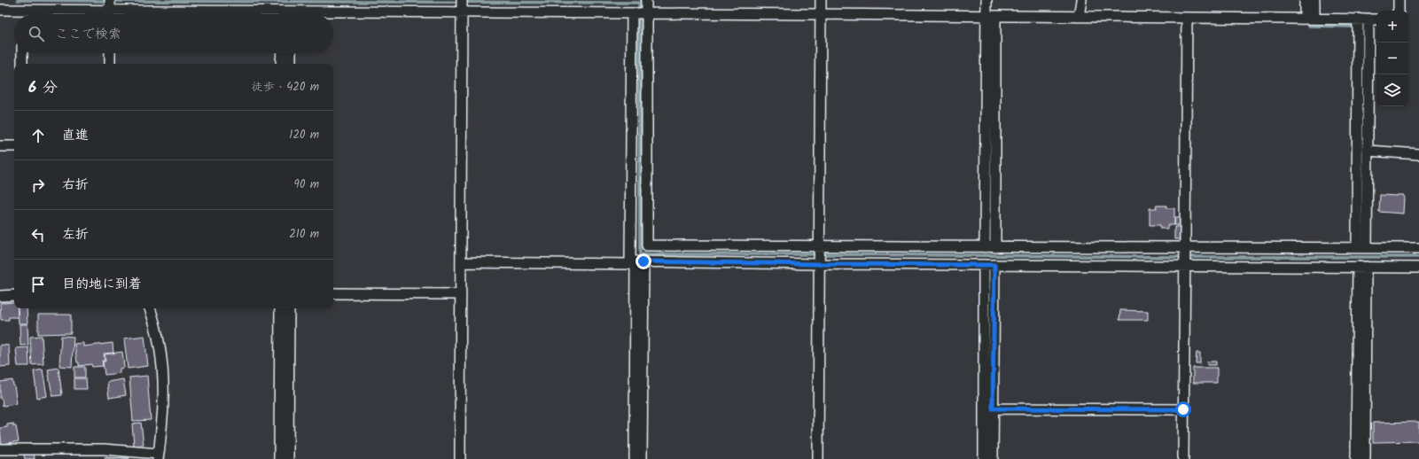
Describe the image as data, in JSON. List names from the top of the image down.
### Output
{
  "page": {
    "map_buttons": ["+", "−"],
    "search": "ここで検索",
    "heading": ["6 分", "徒歩 · 420 m"],
    "list": [
      ["直進", "120 m"],
      ["右折", "90 m"],
      ["左折", "210 m"],
      "目的地に到着"
    ]
  }
}
